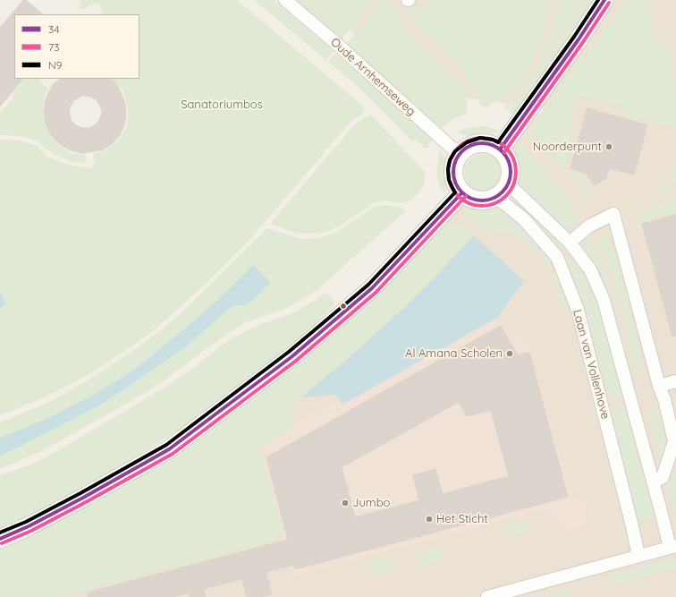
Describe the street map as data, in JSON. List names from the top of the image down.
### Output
{
  "streets": {
    "street": ["Oude Arnhemseweg", "Laan van Vollenhove"]
  },
  "crossings": [
    ["Oude Arnhemseweg", "Laan van Vollenhove"]
  ],
  "parks": ["Sanatoriumbos"],
  "places": [
    "Noorderpunt",
    "Al Amana Scholen",
    "Jumbo",
    "Het Sticht"
  ],
  "lines": ["transit line 34", "transit line N9", "transit line 73"],
  "legend": ["34", "73", "N9"]
}
